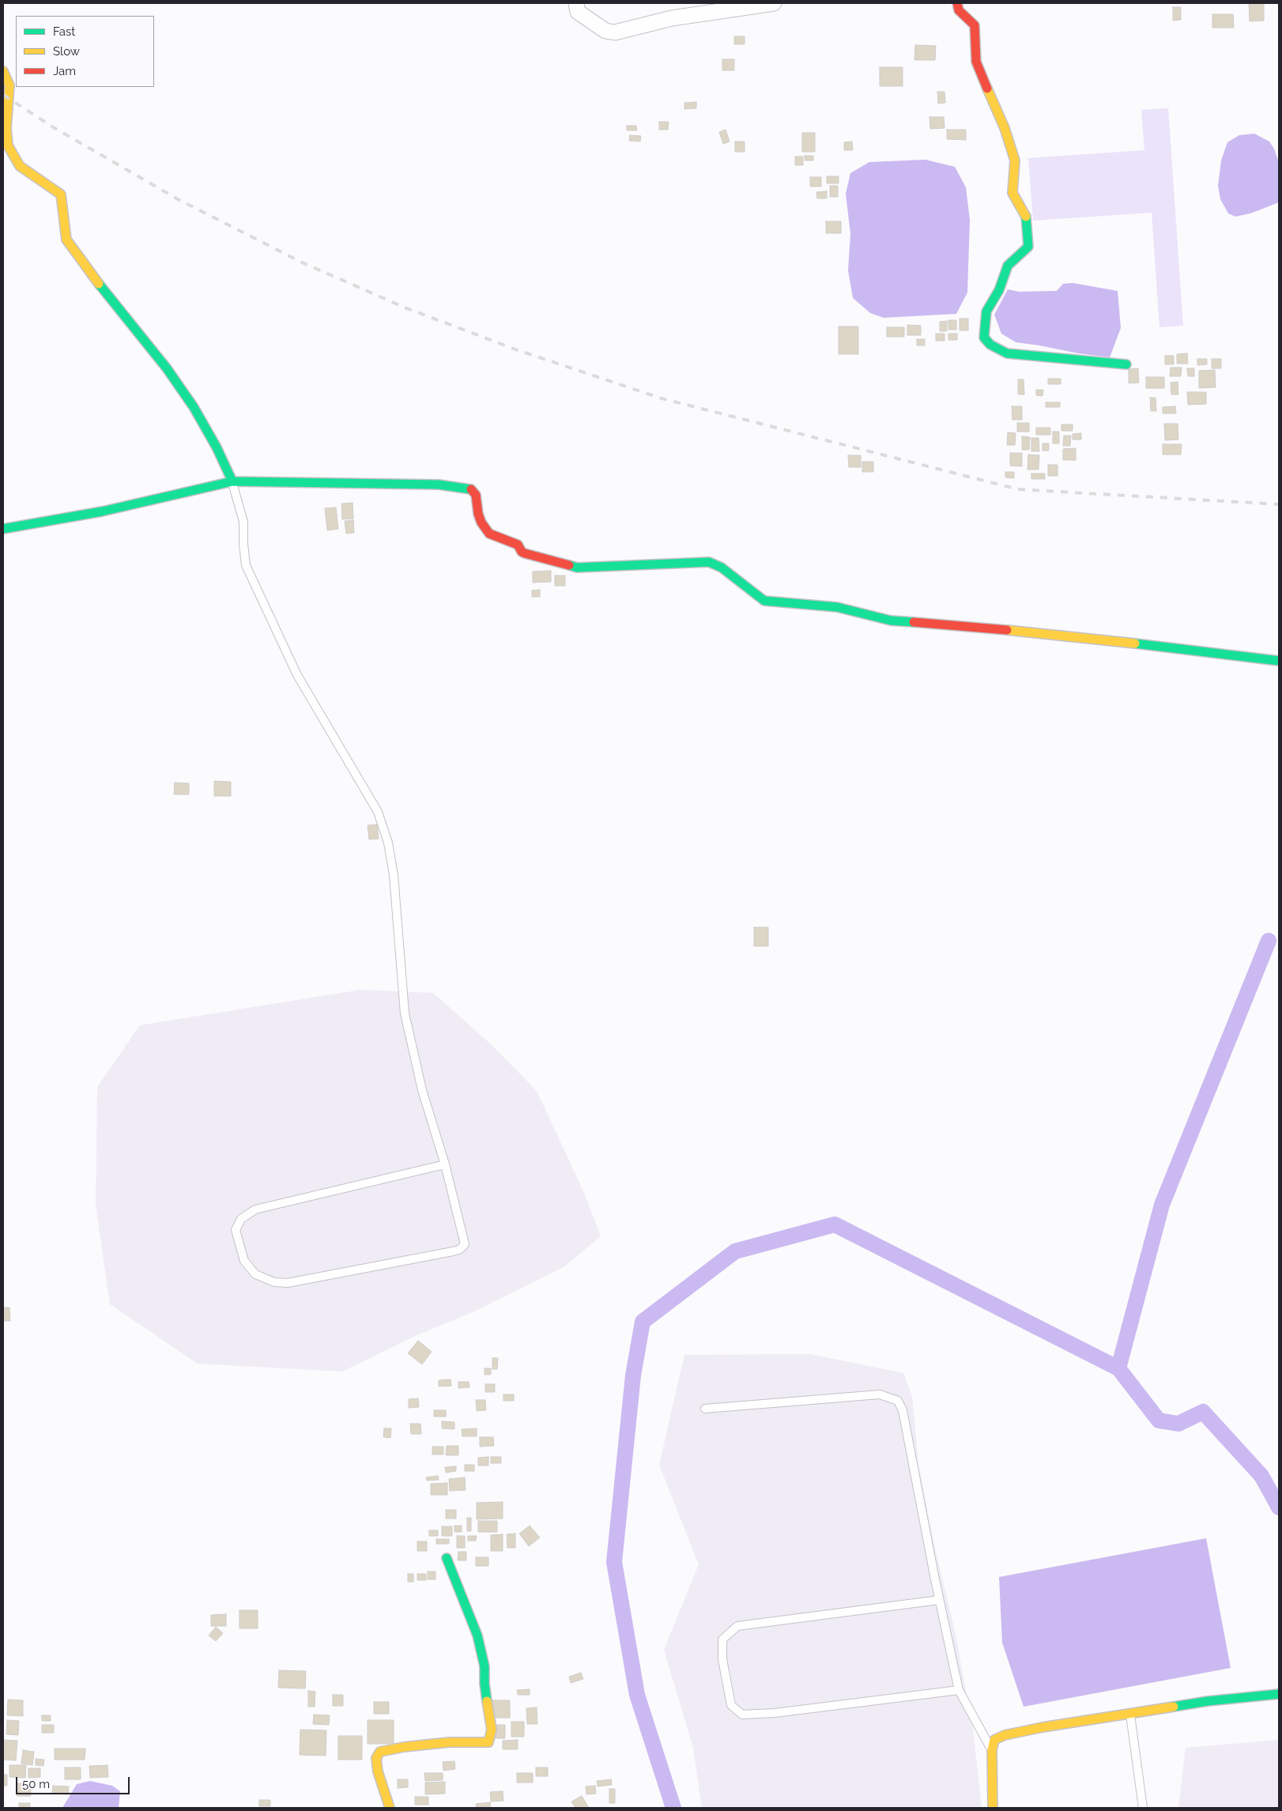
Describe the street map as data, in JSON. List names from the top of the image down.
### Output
{
  "legend": ["Fast", "Slow", "Jam"],
  "scale_bar": "50 m"
}
